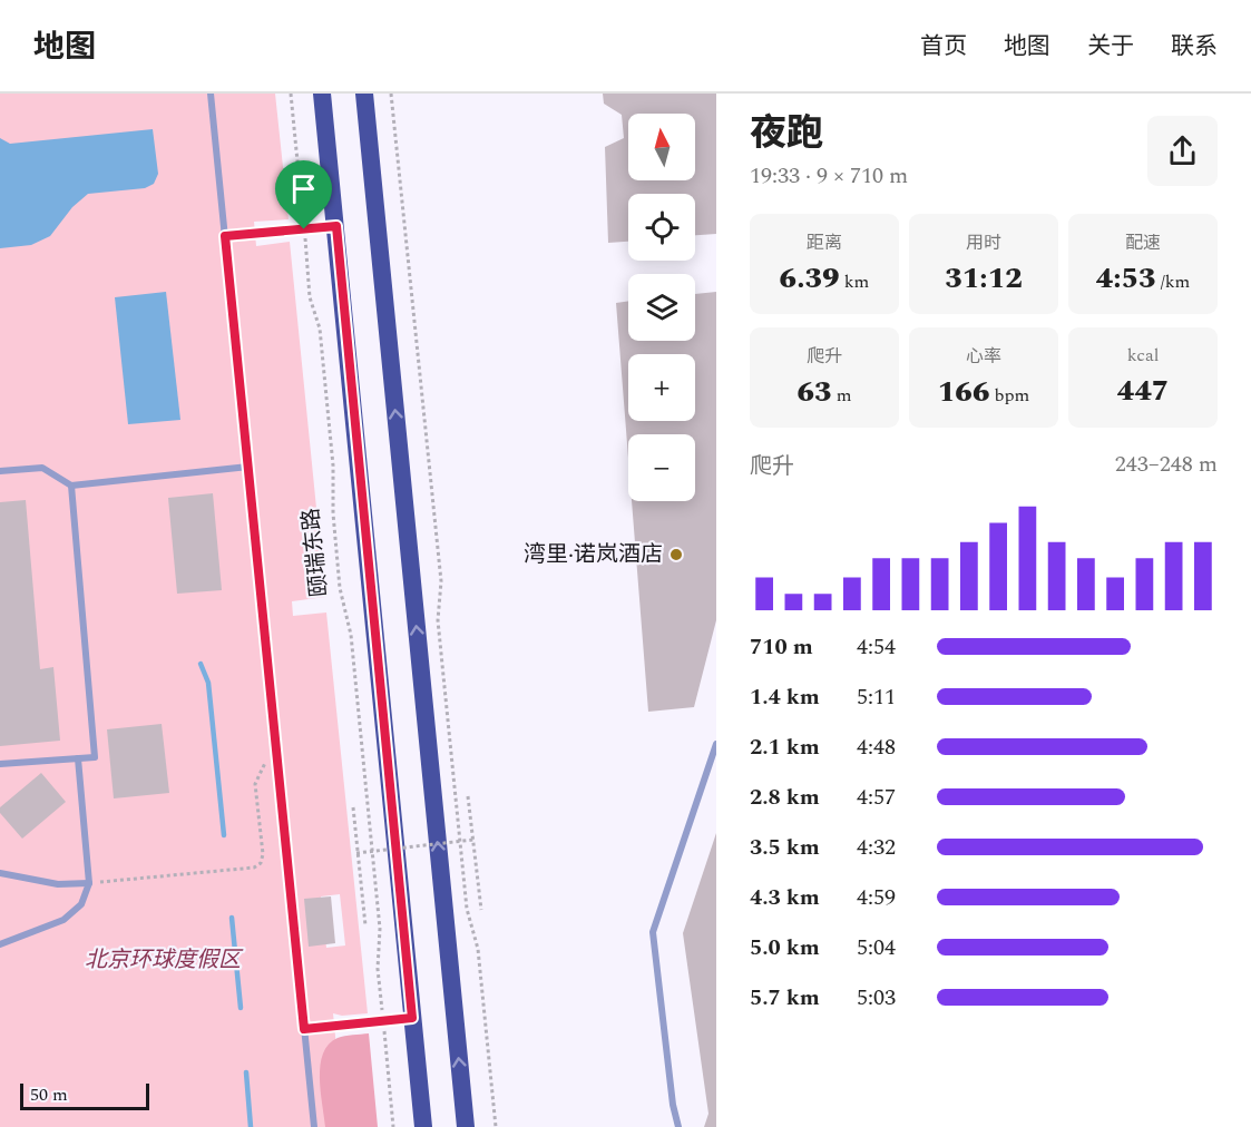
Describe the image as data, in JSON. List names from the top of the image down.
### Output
{
  "streets": {
    "path": ["颐瑞东路"]
  },
  "parks": ["北京环球度假区"],
  "places": ["湾里·诺岚酒店"],
  "scale_bar": "50 m",
  "north": "top",
  "page": {
    "header": "地图",
    "nav": [
      "首页",
      "地图",
      "关于",
      "联系"
    ],
    "heading": ["夜跑", "19:33 · 9 × 710 m"],
    "map_buttons": ["+", "−"],
    "stats": [
      ["距离", "6.39 km"],
      ["用时", "31:12"],
      ["配速", "4:53 /km"],
      ["爬升", "63 m"],
      ["心率", "166 bpm"],
      ["kcal", "447"]
    ],
    "chart": ["爬升", "243–248 m"],
    "list": [
      {
        "name": "710 m",
        "note": "4:54"
      },
      {
        "name": "1.4 km",
        "note": "5:11"
      },
      {
        "name": "2.1 km",
        "note": "4:48"
      },
      {
        "name": "2.8 km",
        "note": "4:57"
      },
      {
        "name": "3.5 km",
        "note": "4:32"
      },
      {
        "name": "4.3 km",
        "note": "4:59"
      },
      {
        "name": "5.0 km",
        "note": "5:04"
      },
      {
        "name": "5.7 km",
        "note": "5:03"
      }
    ],
    "scale": "50 m"
  }
}
